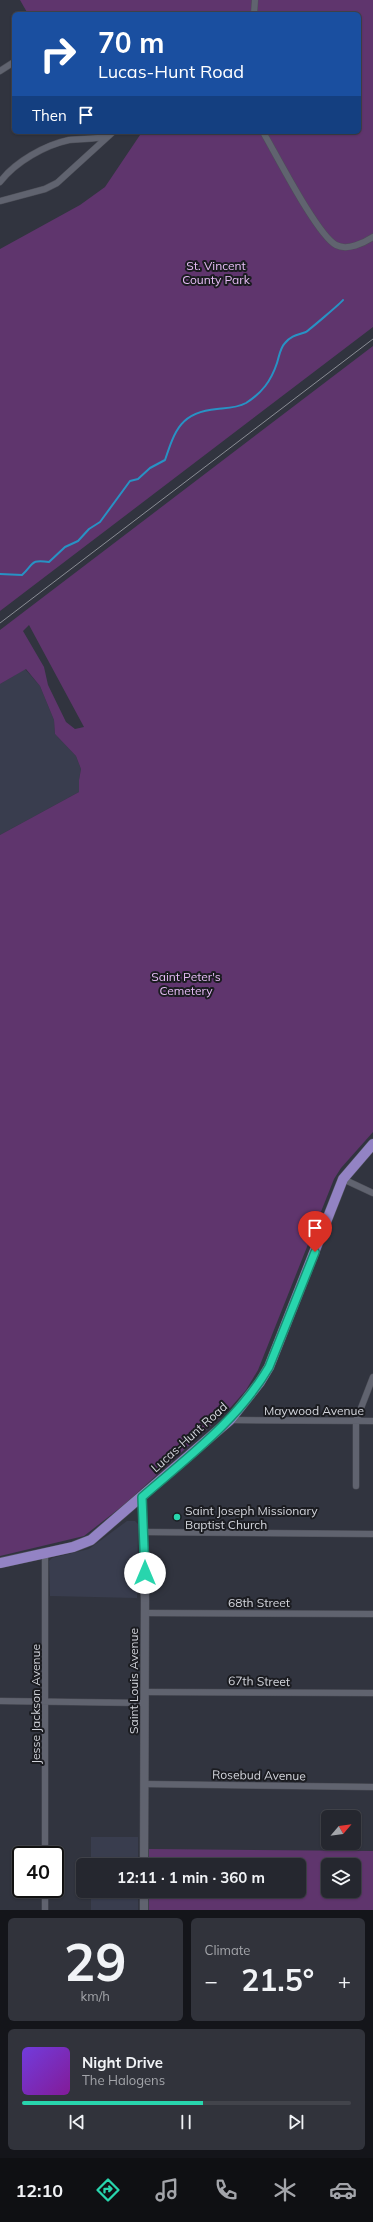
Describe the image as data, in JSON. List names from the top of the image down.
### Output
{
  "streets": {
    "main road": ["Lucas-Hunt Road"],
    "street": [
      "Maywood Avenue",
      "68th Street",
      "Saint Louis Avenue",
      "67th Street",
      "Jesse Jackson Avenue",
      "Rosebud Avenue"
    ]
  },
  "crossings": [
    ["Maywood Avenue", "Lucas-Hunt Road"],
    ["Lucas-Hunt Road", "Saint Louis Avenue"],
    ["Lucas-Hunt Road", "Jesse Jackson Avenue"],
    ["68th Street", "Saint Louis Avenue"],
    ["Saint Louis Avenue", "67th Street"],
    ["Saint Louis Avenue", "Rosebud Avenue"]
  ],
  "parks": ["St. Vincent County Park", "Saint Peter's Cemetery"],
  "places": ["Saint Joseph Missionary Baptist Church"],
  "north": "top right",
  "page": {
    "turn": ["70 m", "Lucas-Hunt Road"],
    "then": "Then",
    "limit": "40",
    "trip": "12:11 · 1 min · 360 m",
    "tile": [
      ["29", "km/h"],
      "Climate"
    ],
    "heat": ["−", "21.5°", "+"],
    "song": ["Night Drive", "The Halogens"],
    "tabs": "12:10"
  }
}
